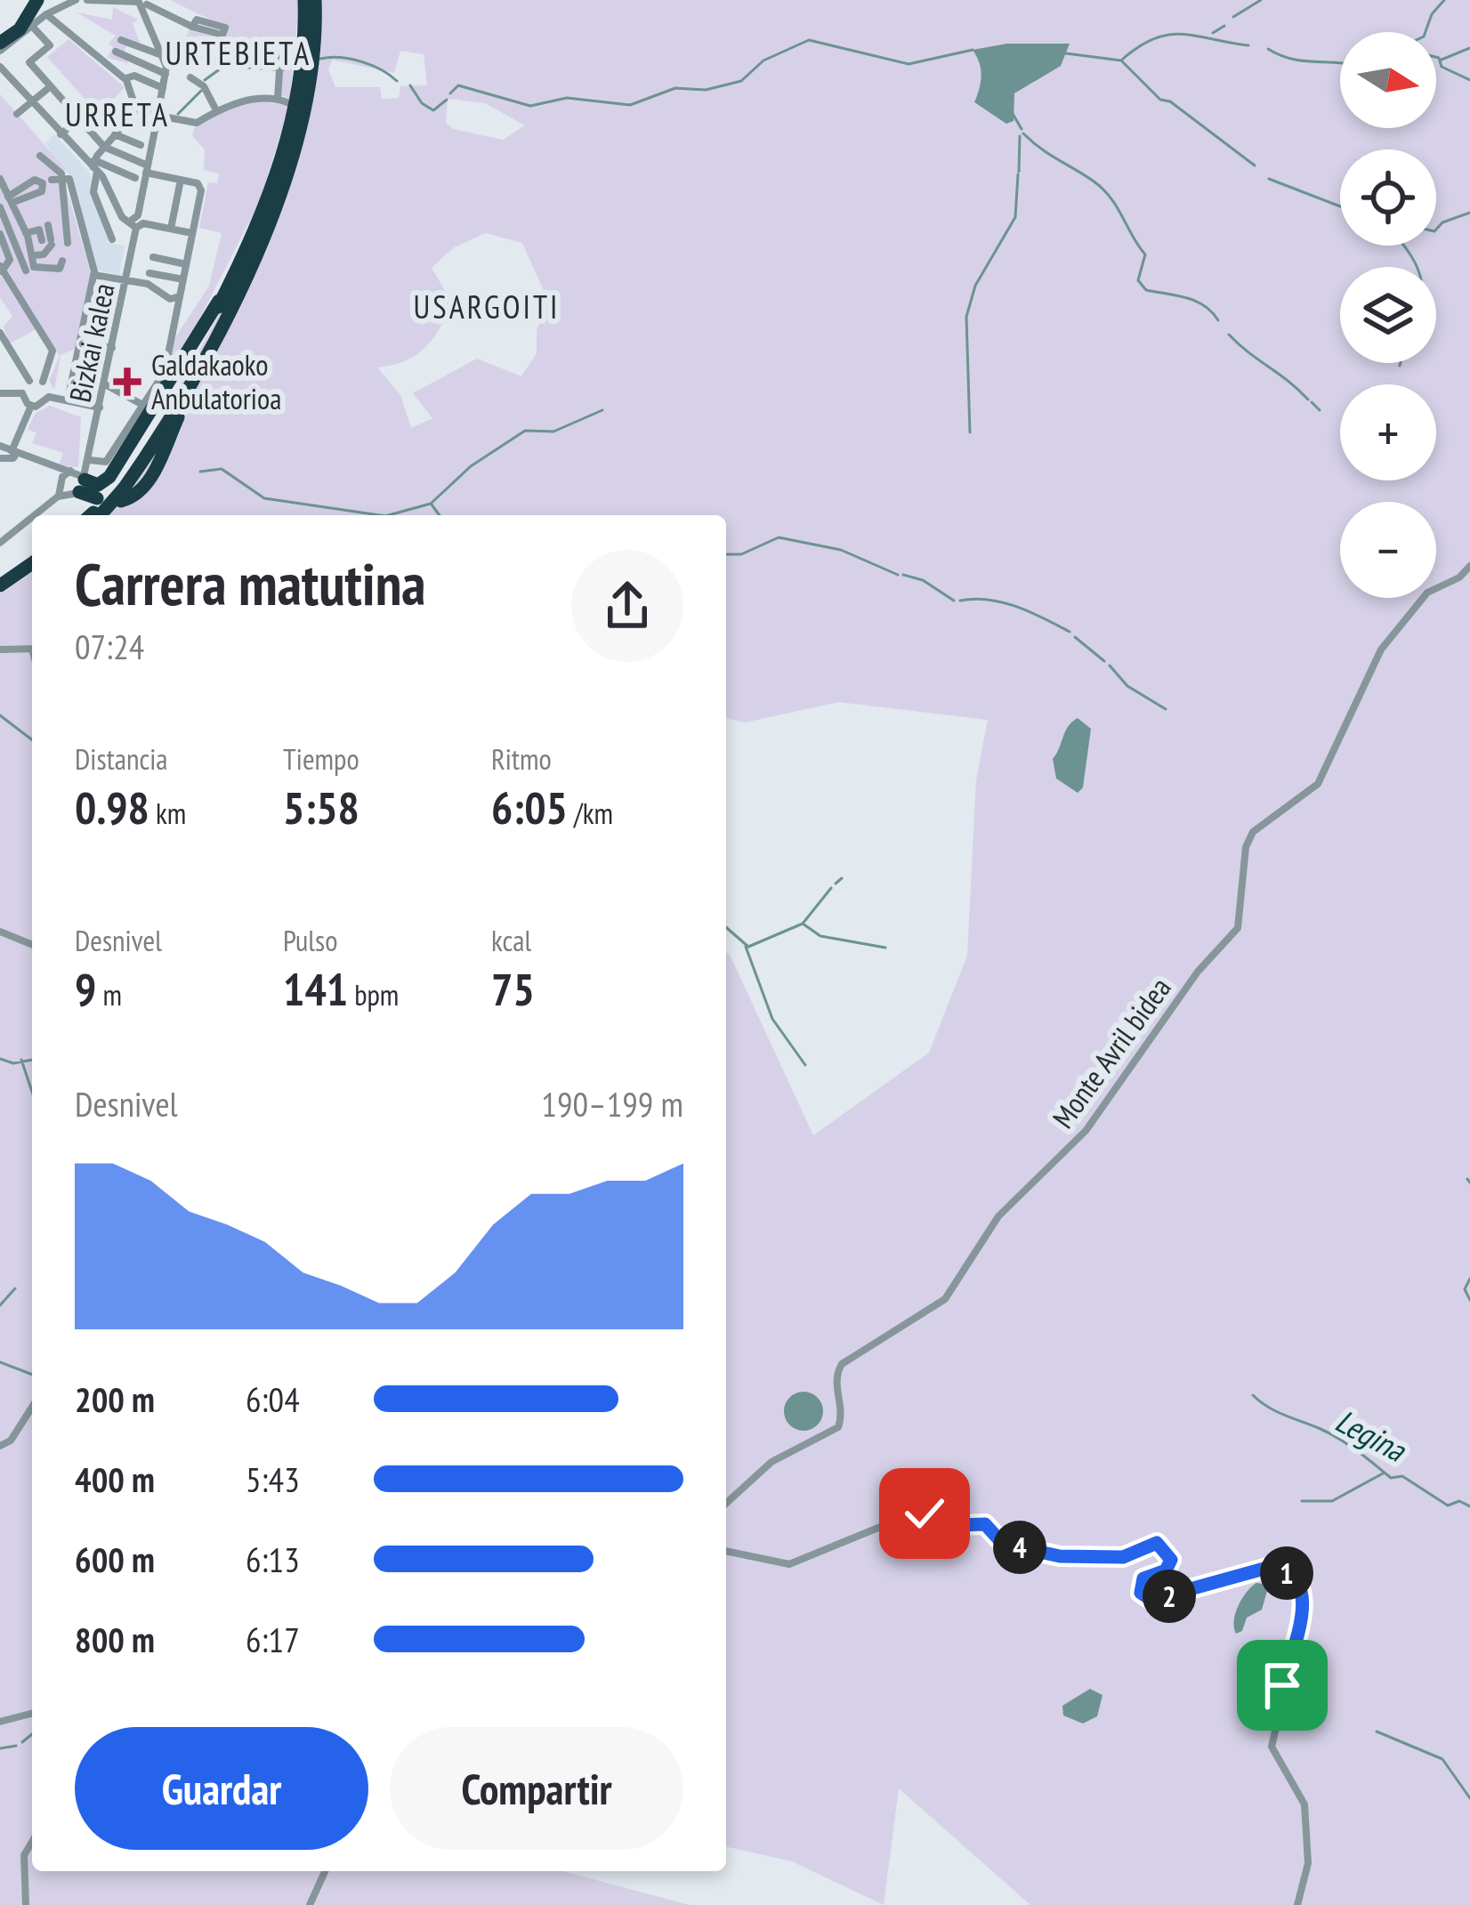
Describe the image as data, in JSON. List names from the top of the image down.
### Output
{
  "streets": {
    "street": ["Bizkai kalea", "Monte Avril bidea"]
  },
  "districts": ["URTEBIETA", "URRETA", "USARGOITI"],
  "water": ["Legina"],
  "places": {
    "health": ["Galdakaoko Anbulatorioa"]
  },
  "north": "right",
  "page": {
    "map_buttons": ["+", "−"],
    "heading": ["Carrera matutina", "07:24"],
    "stats": [
      ["Distancia", "0.98 km"],
      ["Tiempo", "5:58"],
      ["Ritmo", "6:05 /km"],
      ["Desnivel", "9 m"],
      ["Pulso", "141 bpm"],
      ["kcal", "75"]
    ],
    "chart": ["Desnivel", "190–199 m"],
    "list": [
      {
        "name": "200 m",
        "note": "6:04"
      },
      {
        "name": "400 m",
        "note": "5:43"
      },
      {
        "name": "600 m",
        "note": "6:13"
      },
      {
        "name": "800 m",
        "note": "6:17"
      }
    ],
    "pins": ["4", "1", "2"],
    "buttons": ["Guardar", "Compartir"]
  }
}
